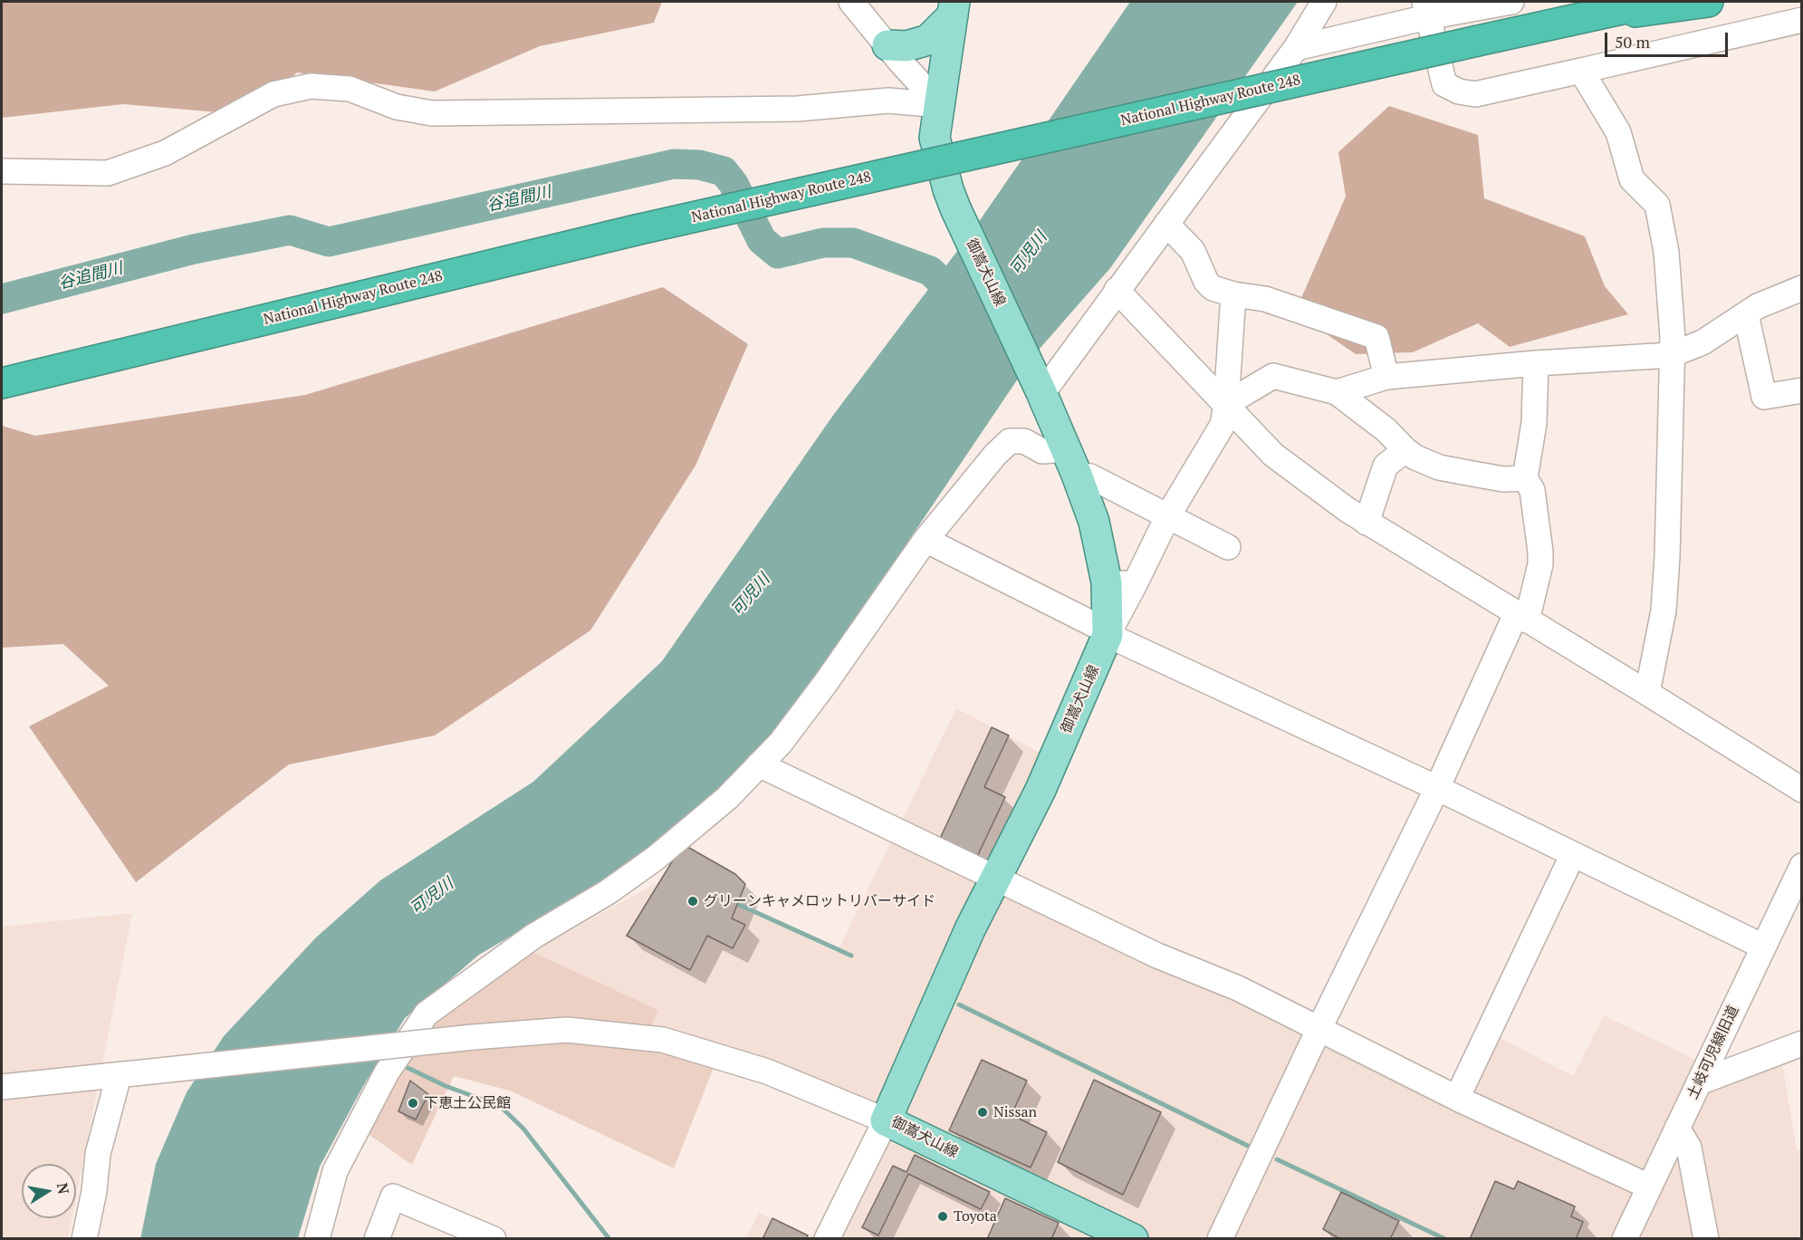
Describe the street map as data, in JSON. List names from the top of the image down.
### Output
{
  "streets": {
    "highway": ["National Highway Route 248"],
    "main road": ["御嵩犬山線"],
    "street": ["土岐可児線旧道"]
  },
  "water": ["谷追間川", "可児川"],
  "places": [
    "グリーンキャメロットリバーサイド",
    "下恵土公民館",
    "Nissan",
    "Toyota"
  ],
  "scale_bar": "50 m",
  "north": "right"
}
